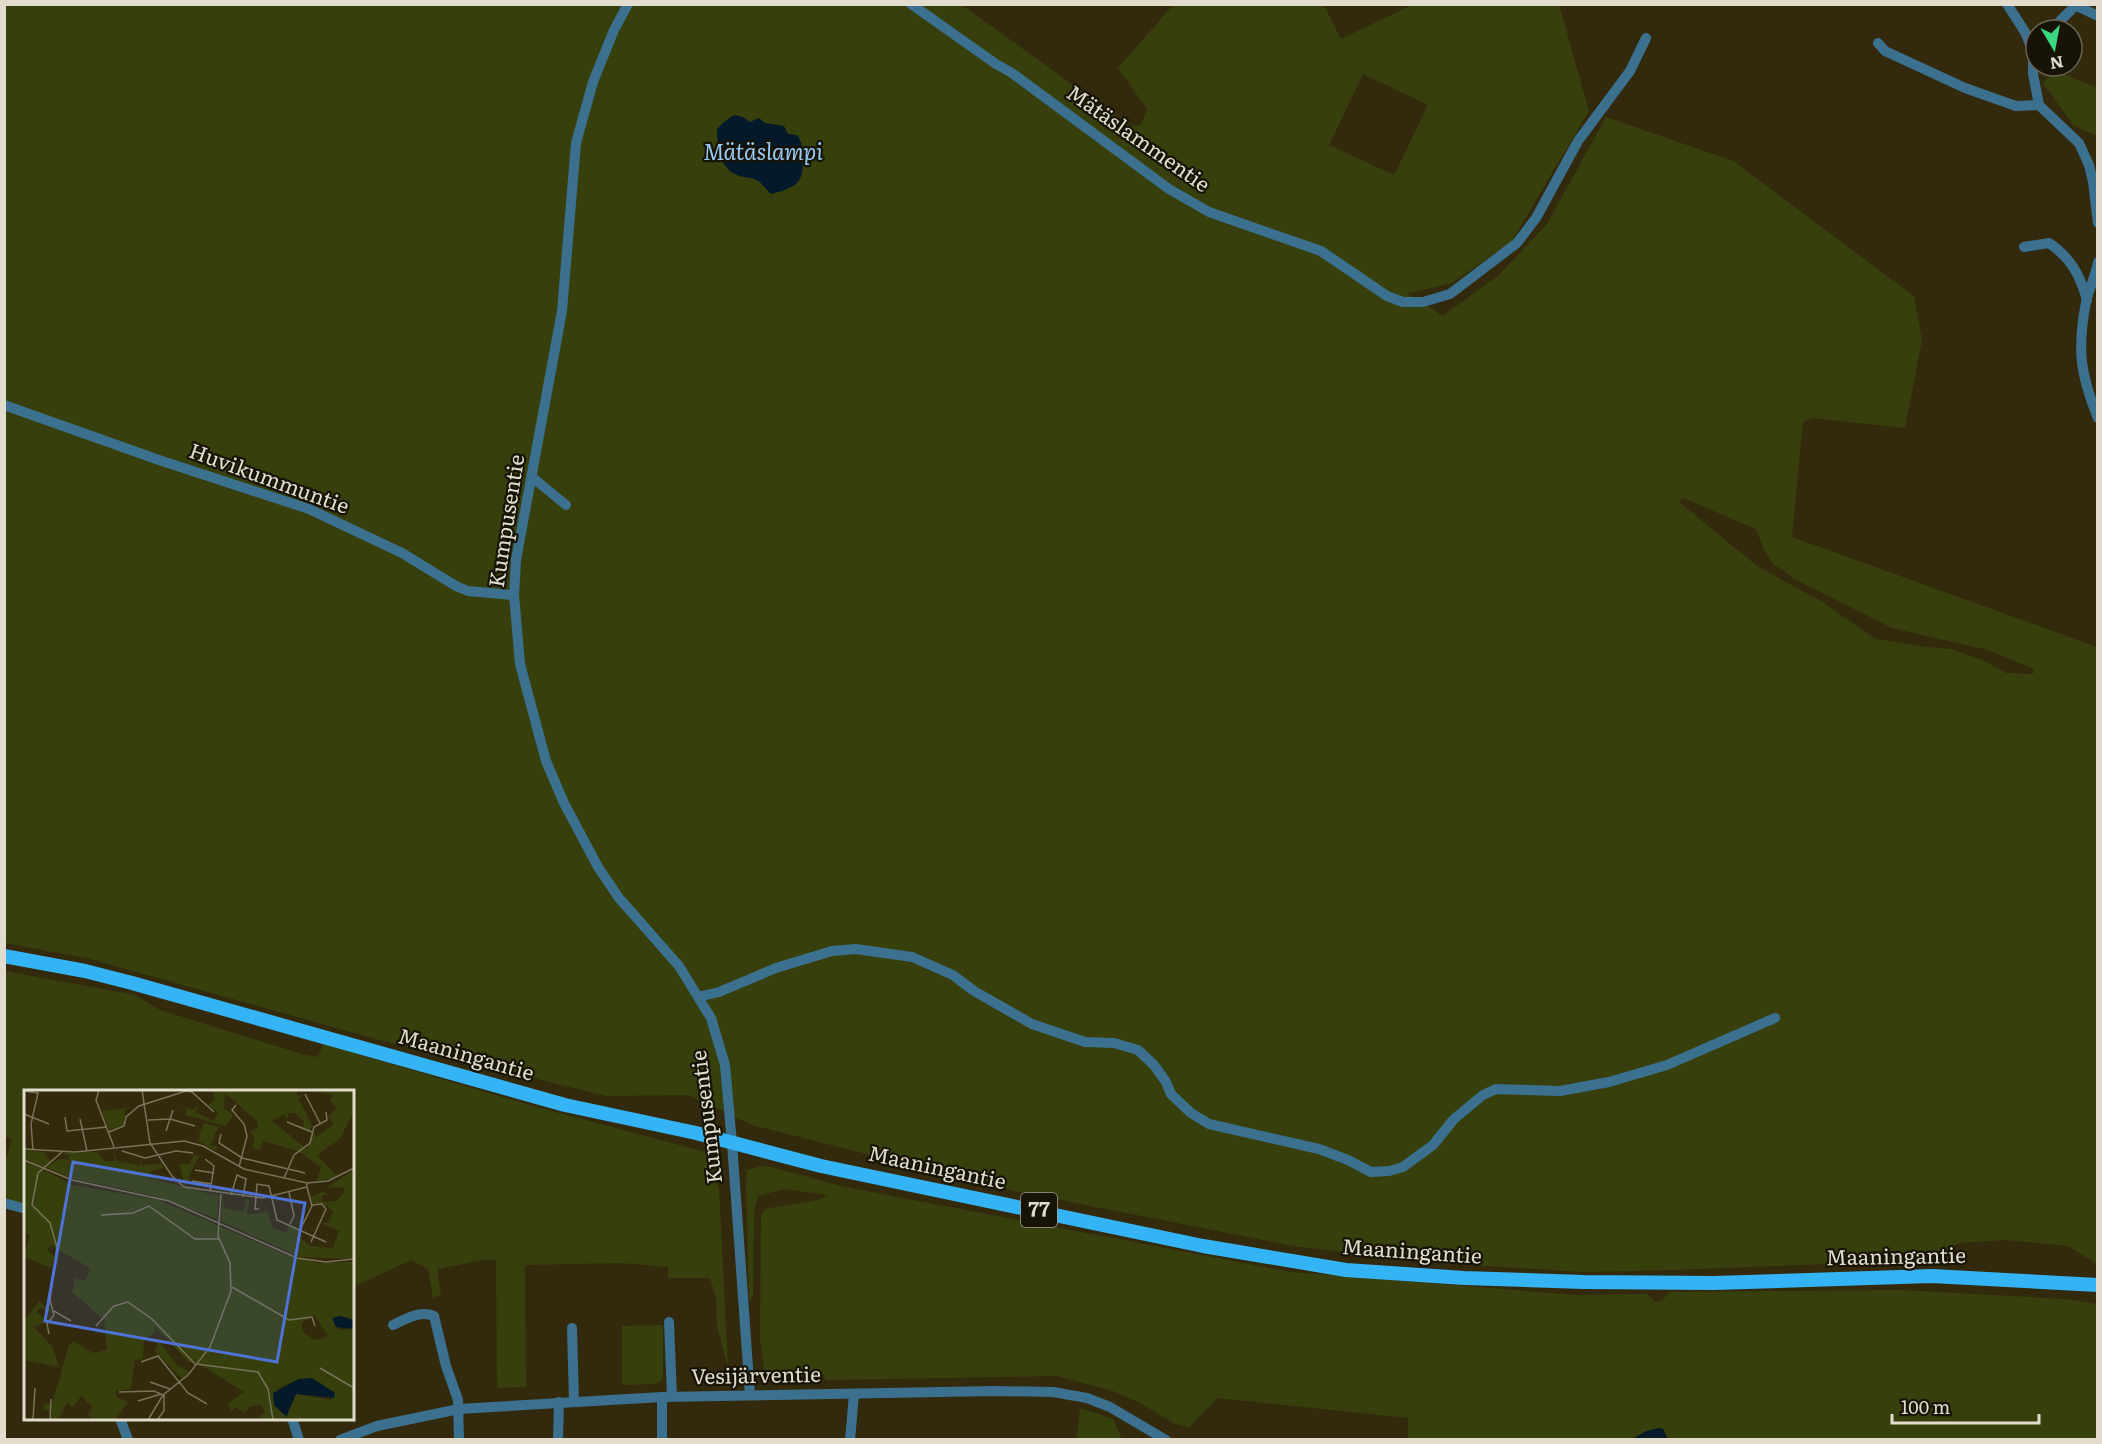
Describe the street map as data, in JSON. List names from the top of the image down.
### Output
{
  "streets": {
    "main road": ["Maaningantie", "77"],
    "street": [
      "Mätäslammentie",
      "Huvikummuntie",
      "Kumpusentie",
      "Vesijärventie"
    ]
  },
  "crossings": [
    ["Huvikummuntie", "Kumpusentie"],
    ["Kumpusentie", "Maaningantie"],
    ["Kumpusentie", "Vesijärventie"]
  ],
  "water": ["Mätäslampi"],
  "scale_bar": "100 m",
  "north": "bottom"
}
